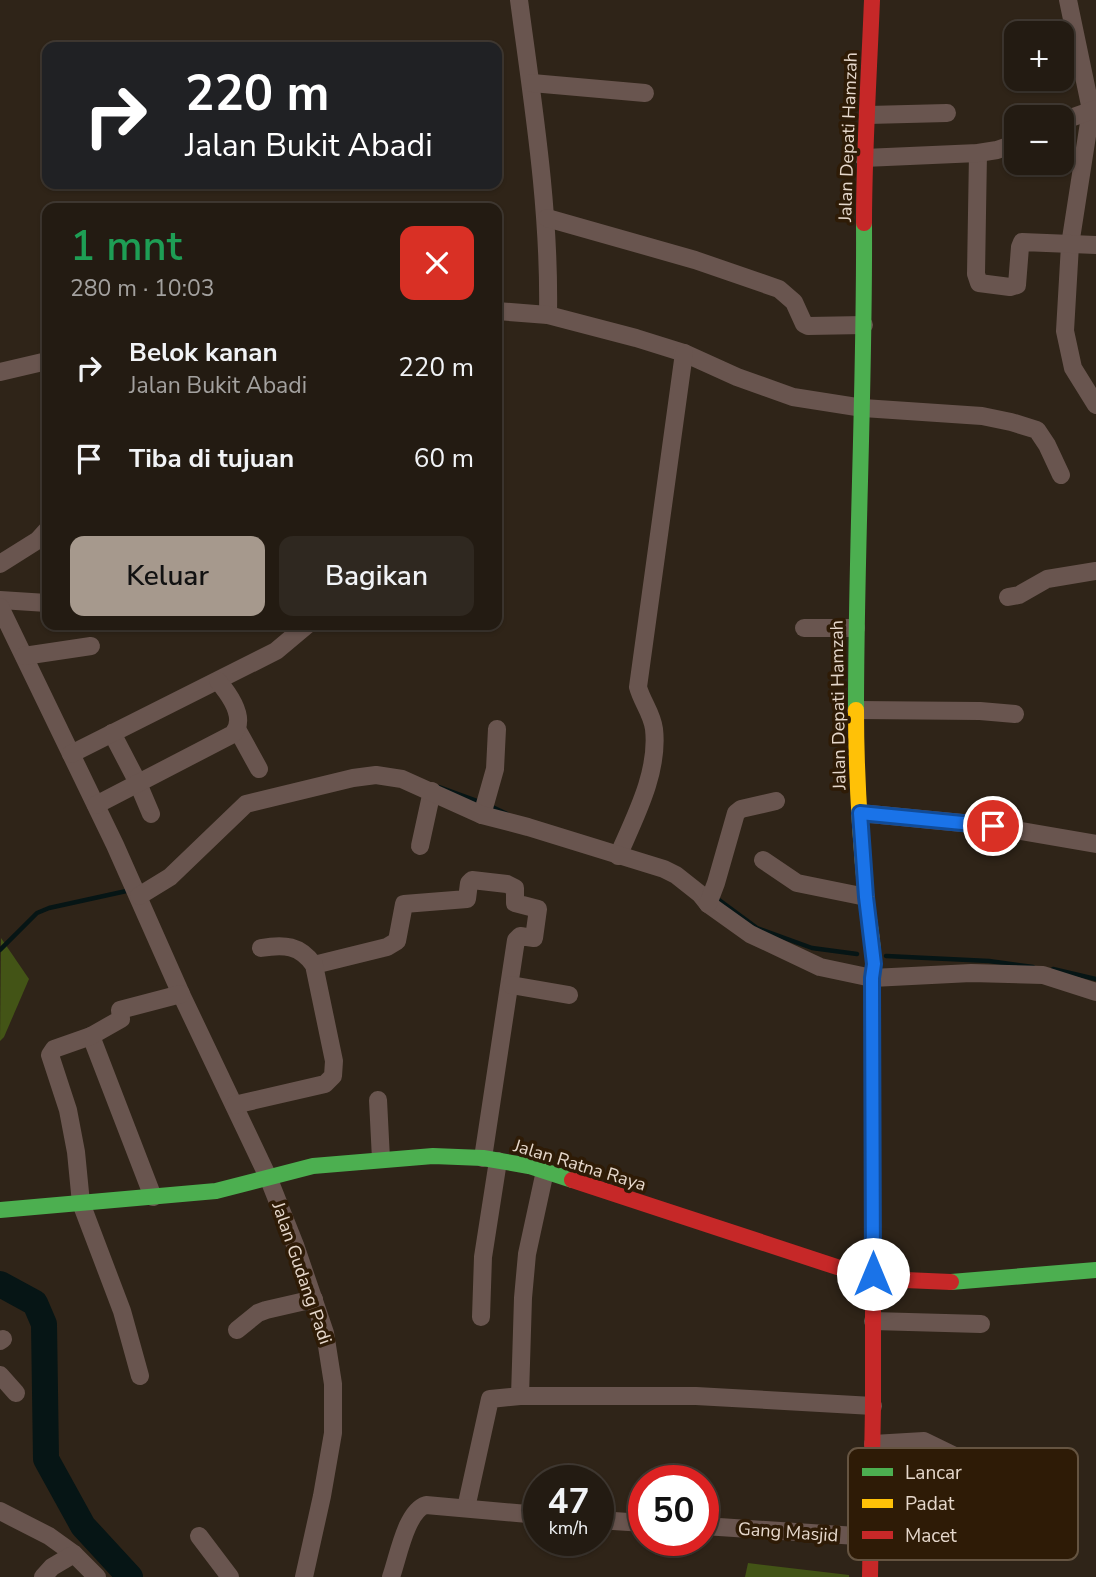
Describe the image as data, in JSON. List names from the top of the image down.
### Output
{
  "streets": {
    "main road": ["Jalan Depati Hamzah", "Jalan Ratna Raya"],
    "street": ["Jalan Gudang Padi", "Gang Masjid"]
  },
  "crossings": [
    ["Jalan Depati Hamzah", "Jalan Ratna Raya"],
    ["Jalan Depati Hamzah", "Gang Masjid"],
    ["Jalan Ratna Raya", "Jalan Gudang Padi"]
  ],
  "legend": ["Lancar", "Padat", "Macet"],
  "page": {
    "map_buttons": ["+", "−"],
    "turn": ["220 m", "Jalan Bukit Abadi"],
    "heading": ["1 mnt", "280 m · 10:03"],
    "list": [
      {
        "name": "Belok kanan",
        "note": "Jalan Bukit Abadi",
        "value": "220 m"
      },
      {
        "name": "Tiba di tujuan",
        "value": "60 m"
      }
    ],
    "buttons": ["Keluar", "Bagikan"],
    "speed": "47 km/h",
    "limit": "50"
  }
}
